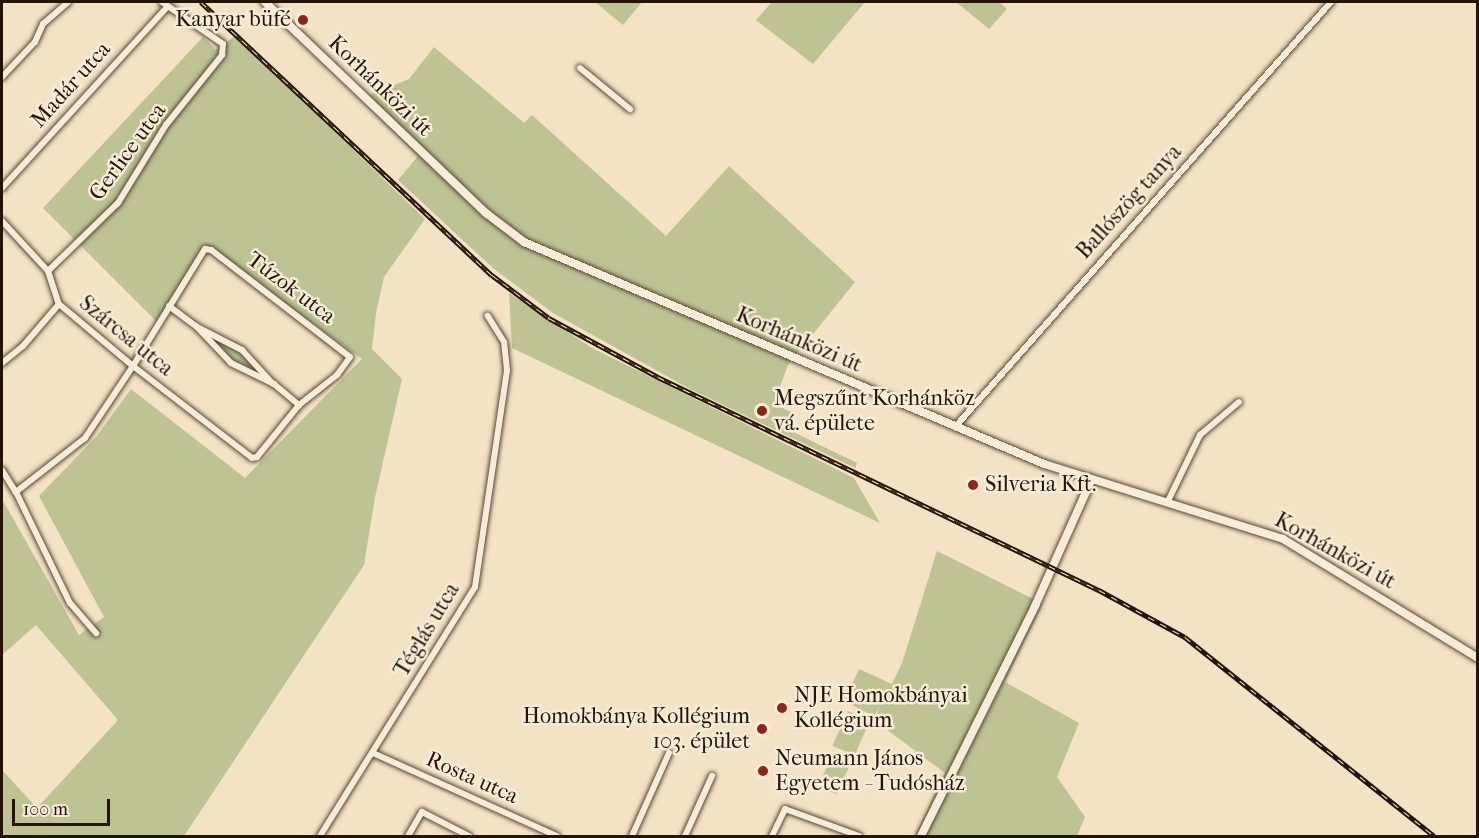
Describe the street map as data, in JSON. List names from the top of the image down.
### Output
{
  "streets": {
    "street": [
      "Madár utca",
      "Korhánközi út",
      "Gerlice utca",
      "Ballószög tanya",
      "Túzok utca",
      "Szárcsa utca",
      "Téglás utca",
      "Rosta utca"
    ]
  },
  "crossings": [
    ["Madár utca", "Gerlice utca"],
    ["Korhánközi út", "Ballószög tanya"],
    ["Gerlice utca", "Szárcsa utca"],
    ["Túzok utca", "Szárcsa utca"],
    ["Téglás utca", "Rosta utca"]
  ],
  "places": [
    "Kanyar büfé",
    "Megszűnt Korhánköz vá. épülete",
    "Silveria Kft.",
    "NJE Homokbányai Kollégium",
    "Homokbánya Kollégium 103. épület",
    "Neumann János Egyetem - Tudósház"
  ],
  "scale_bar": "100 m"
}
